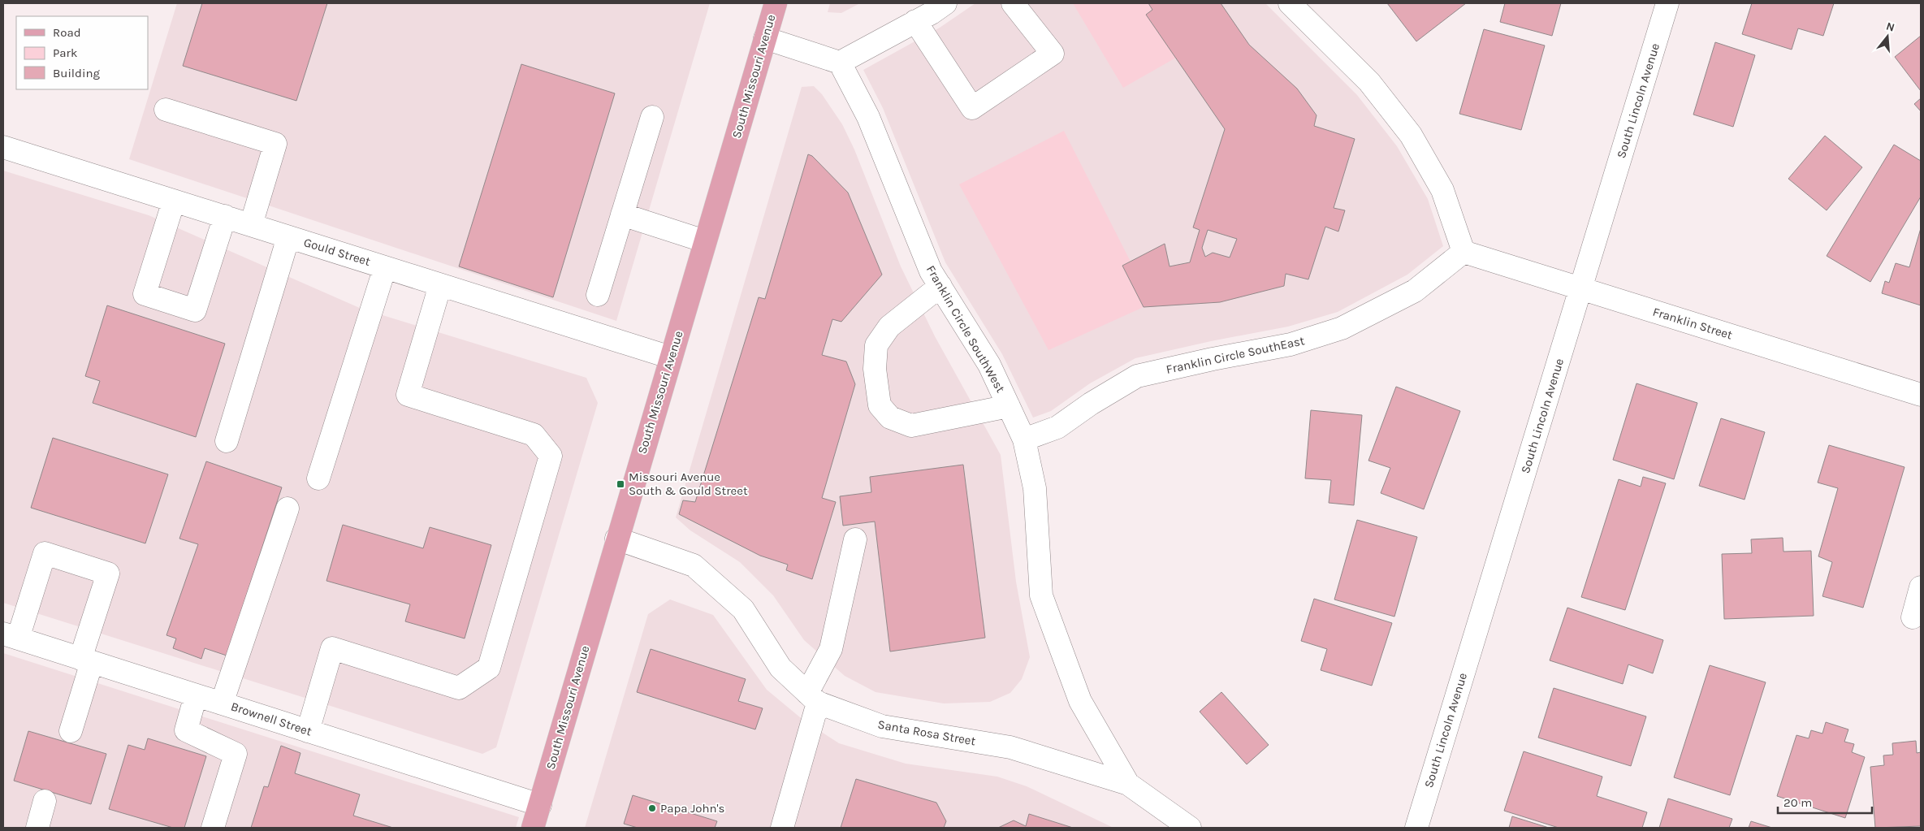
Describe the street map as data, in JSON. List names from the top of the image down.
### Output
{
  "streets": {
    "main road": ["South Missouri Avenue"],
    "street": [
      "South Lincoln Avenue",
      "Gould Street",
      "Franklin Street",
      "Franklin Circle SouthWest",
      "Franklin Circle SouthEast",
      "Brownell Street",
      "Santa Rosa Street"
    ]
  },
  "crossings": [
    ["South Missouri Avenue", "Gould Street"],
    ["South Missouri Avenue", "Brownell Street"],
    ["South Missouri Avenue", "Santa Rosa Street"],
    ["South Lincoln Avenue", "Franklin Street"],
    ["Franklin Street", "Franklin Circle SouthEast"],
    ["Franklin Circle SouthWest", "Franklin Circle SouthEast"],
    ["Franklin Circle SouthWest", "Santa Rosa Street"]
  ],
  "places": {
    "transit": ["Missouri Avenue South & Gould Street"],
    "other": ["Papa John's"]
  },
  "legend": ["Road", "Park", "Building"],
  "scale_bar": "20 m",
  "north": "top"
}
